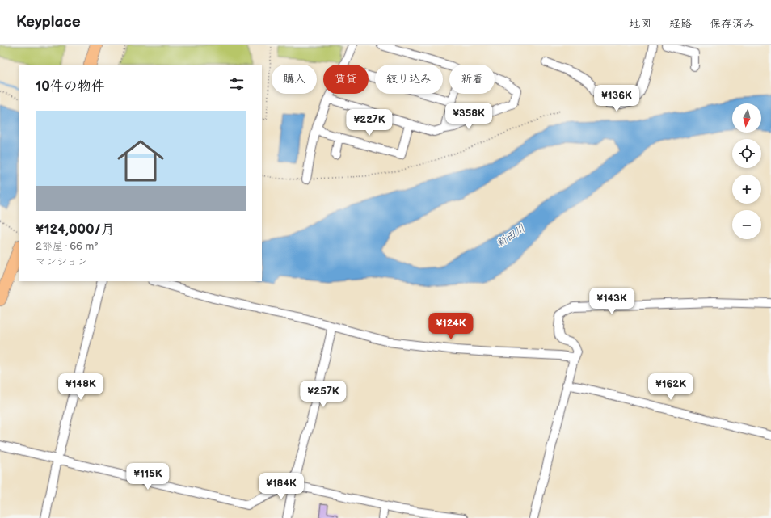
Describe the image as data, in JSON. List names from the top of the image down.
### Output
{
  "water": ["新田川"],
  "north": "bottom",
  "page": {
    "header": "Keyplace",
    "nav": ["地図", "経路", "保存済み"],
    "chip": [
      "購入",
      "賃貸",
      "絞り込み",
      "新着"
    ],
    "heading": "10件の物件",
    "price": [
      "¥136K",
      "¥358K",
      "¥227K",
      "¥143K",
      "¥124K",
      "¥148K",
      "¥162K",
      "¥257K",
      "¥115K",
      "¥184K"
    ],
    "map_buttons": ["+", "−"],
    "list": [
      {
        "name": "¥124,000/月",
        "note": "2部屋 · 66 m² · マンション"
      }
    ]
  }
}
